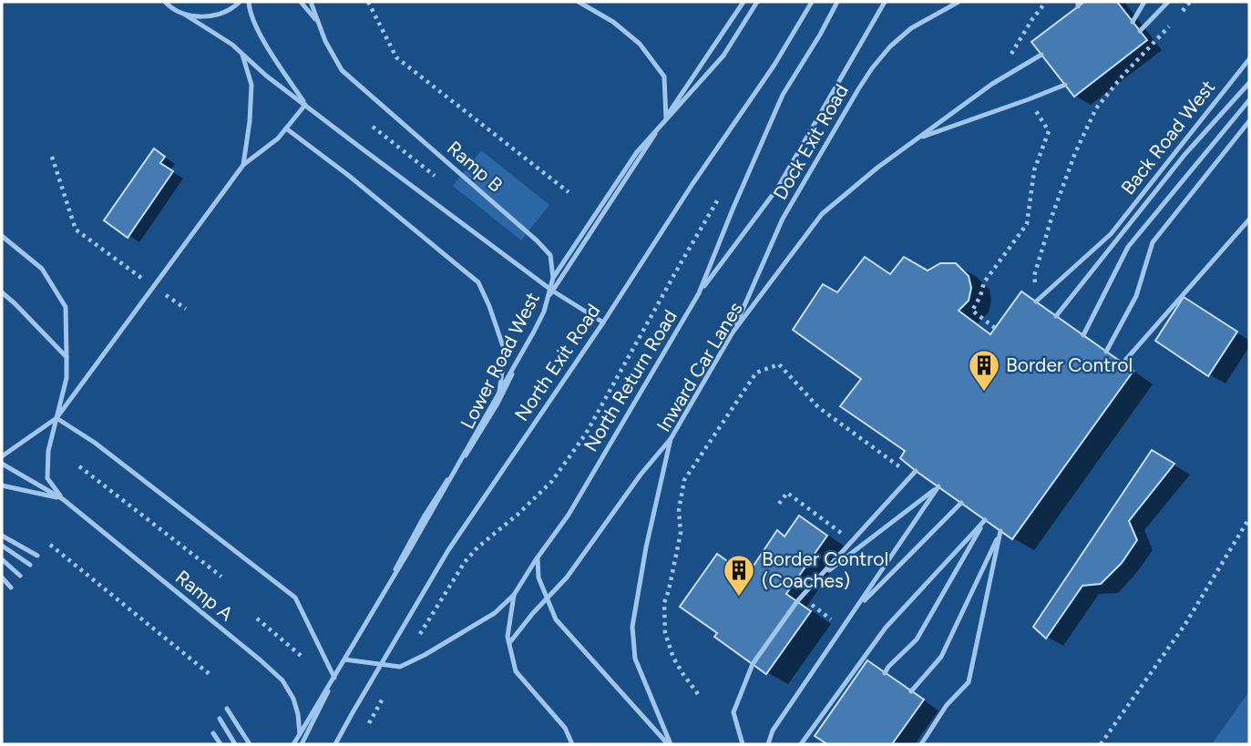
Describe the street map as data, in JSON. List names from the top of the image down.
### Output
{
  "streets": {
    "lane": [
      "Back Road West",
      "Dock Exit Road",
      "Ramp B",
      "Lower Road West",
      "North Exit Road",
      "Inward Car Lanes",
      "North Return Road",
      "Ramp A"
    ]
  },
  "crossings": [
    ["Dock Exit Road", "Inward Car Lanes"]
  ],
  "places": {
    "building": ["Border Control", "Border Control (Coaches)"]
  }
}
